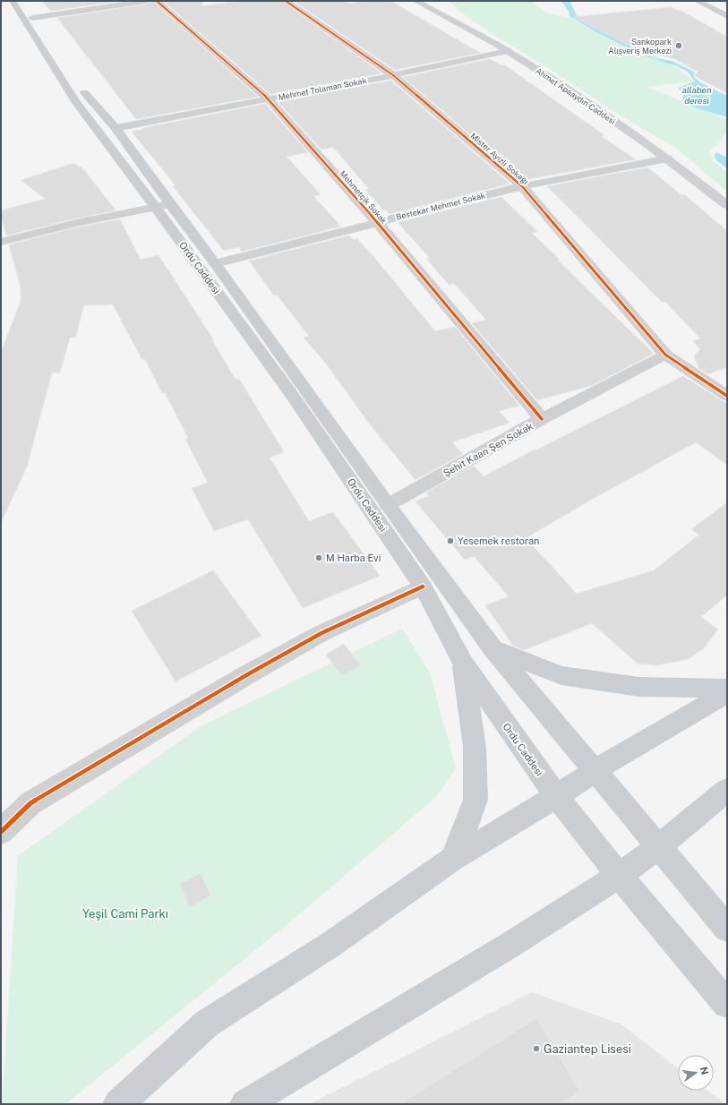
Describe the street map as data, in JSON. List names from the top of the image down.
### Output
{
  "streets": {
    "main road": ["Ordu Caddesi"],
    "street": [
      "Mehmet Tolaman Sokak",
      "Ahmet Apaaydın Caddesi",
      "Mister Ayizli Sokağı",
      "Mehmetçik Sokak",
      "Bestekar Mehmet Sokak",
      "Şehit Kaan Şen Sokak"
    ]
  },
  "crossings": [
    ["Mehmet Tolaman Sokak", "Ahmet Apaaydın Caddesi"],
    ["Mehmet Tolaman Sokak", "Mister Ayizli Sokağı"],
    ["Mehmet Tolaman Sokak", "Mehmetçik Sokak"],
    ["Mehmet Tolaman Sokak", "Ordu Caddesi"],
    ["Ahmet Apaaydın Caddesi", "Bestekar Mehmet Sokak"],
    ["Mister Ayizli Sokağı", "Bestekar Mehmet Sokak"],
    ["Mister Ayizli Sokağı", "Şehit Kaan Şen Sokak"],
    ["Mehmetçik Sokak", "Bestekar Mehmet Sokak"],
    ["Mehmetçik Sokak", "Şehit Kaan Şen Sokak"],
    ["Bestekar Mehmet Sokak", "Ordu Caddesi"],
    ["Ordu Caddesi", "Şehit Kaan Şen Sokak"]
  ],
  "water": ["allaben deresi"],
  "parks": ["Yeşil Cami Parkı"],
  "places": [
    "Sankopark Alışveriş Merkezi",
    "Yesemek restoran",
    "M Harba Evi",
    "Gaziantep Lisesi"
  ],
  "north": "right"
}
